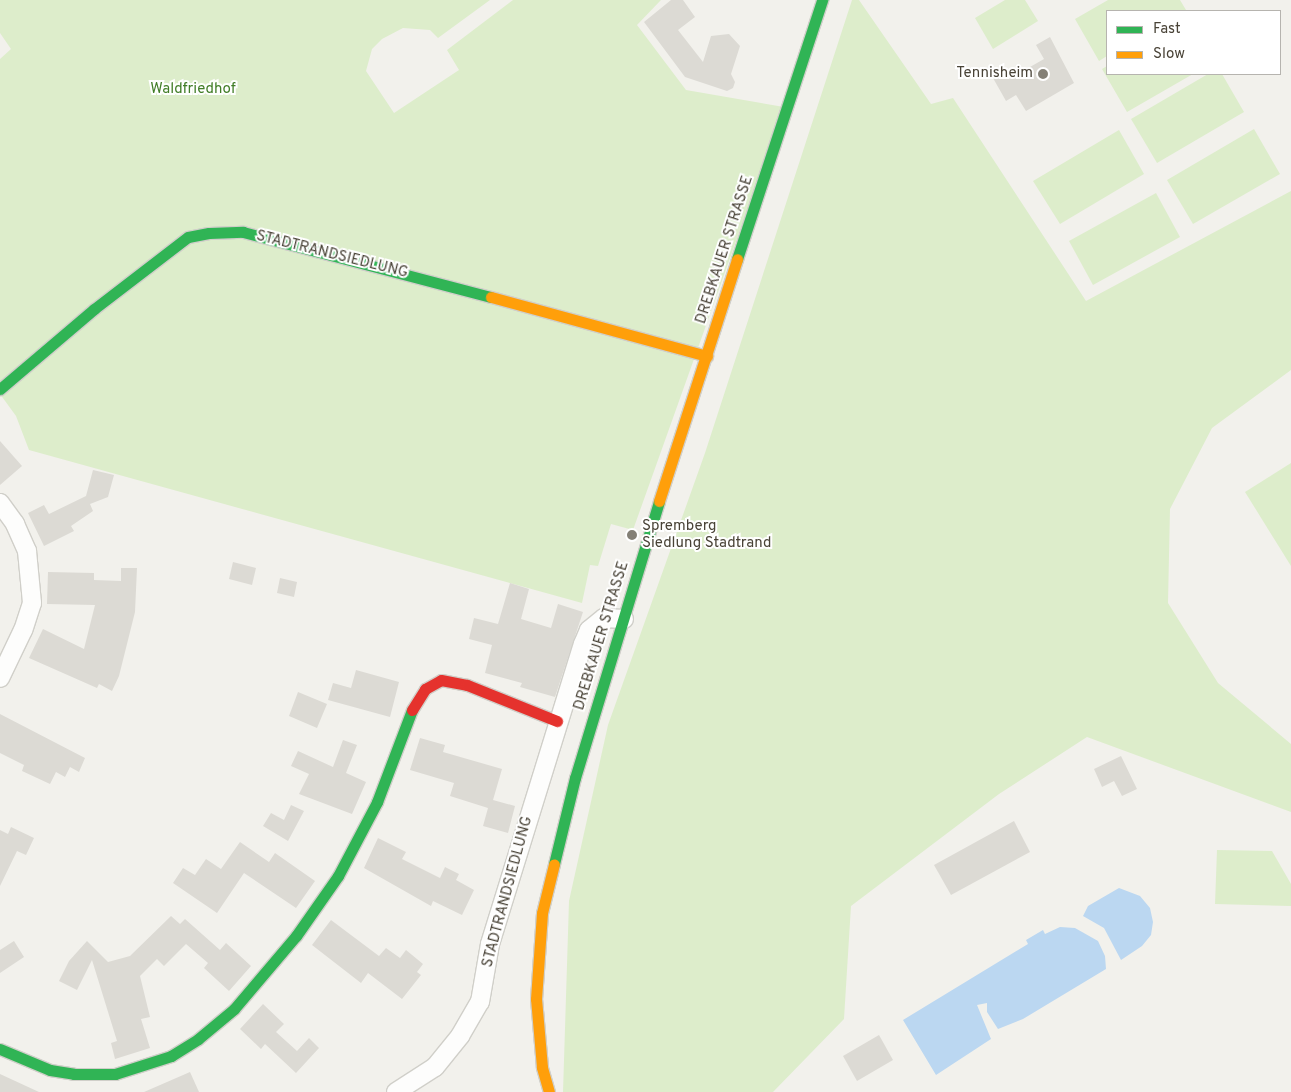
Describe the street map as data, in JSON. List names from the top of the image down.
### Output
{
  "streets": {
    "street": ["DREBKAUER STRASSE", "STADTRANDSIEDLUNG"]
  },
  "crossings": [
    ["DREBKAUER STRASSE", "STADTRANDSIEDLUNG"]
  ],
  "parks": ["Waldfriedhof"],
  "places": ["Tennisheim", "Spremberg Siedlung Stadtrand"],
  "legend": ["Fast", "Slow"]
}
